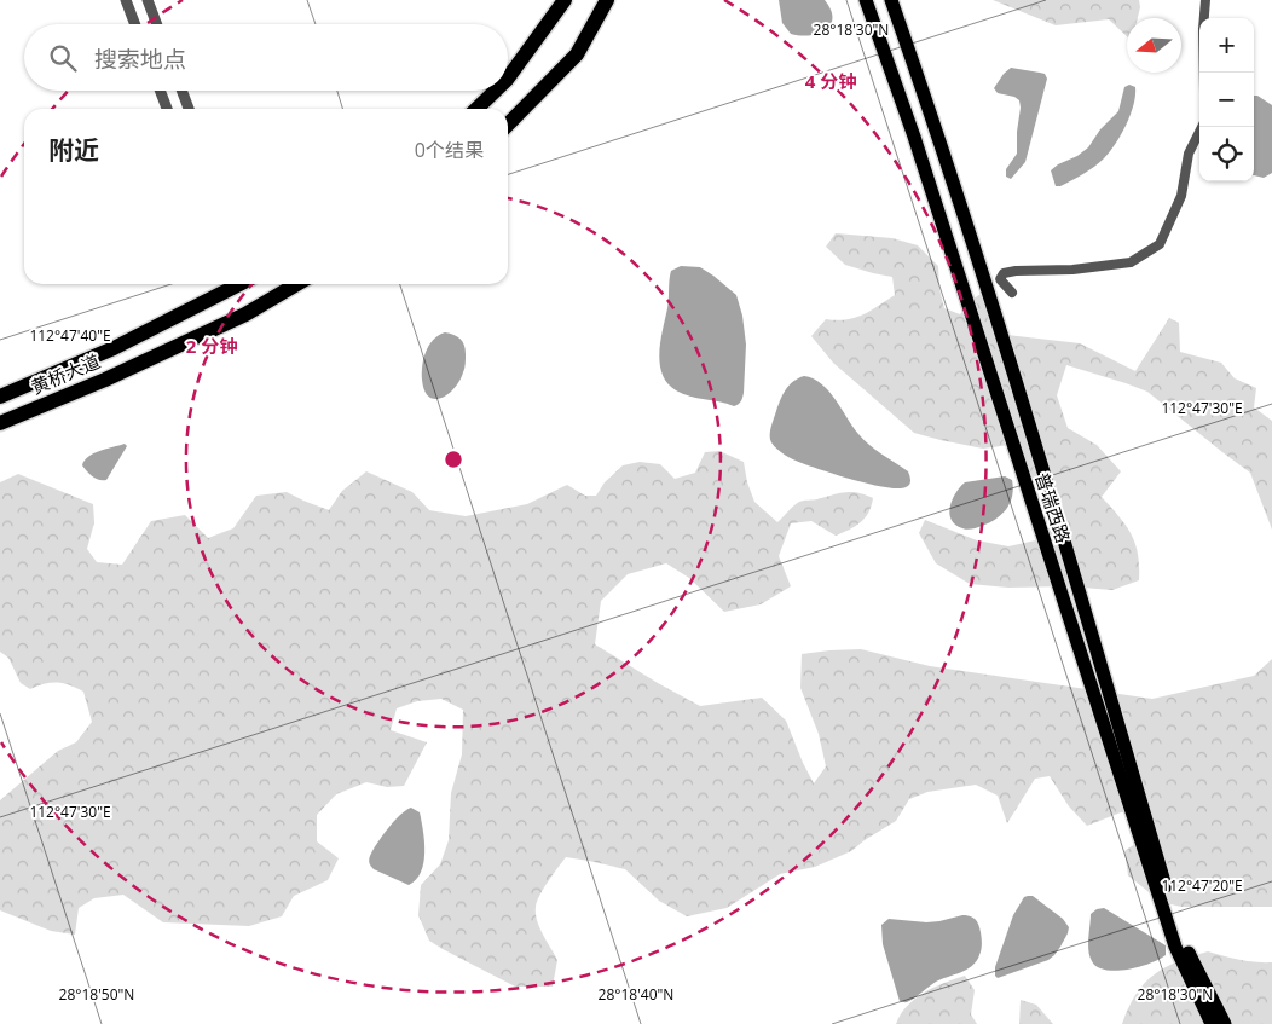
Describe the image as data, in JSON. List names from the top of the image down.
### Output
{
  "streets": {
    "highway": ["黄桥大道"],
    "main road": ["普瑞西路"]
  },
  "north": "left",
  "page": {
    "map_buttons": ["+", "−"],
    "search": "搜索地点",
    "heading": ["附近", "0个结果"]
  },
  "coordinates": [
    "28°18'30\"N",
    "112°47'40\"E",
    "112°47'30\"E",
    "112°47'20\"E",
    "28°18'50\"N",
    "28°18'40\"N"
  ],
  "rings": ["4 分钟", "2 分钟"]
}
